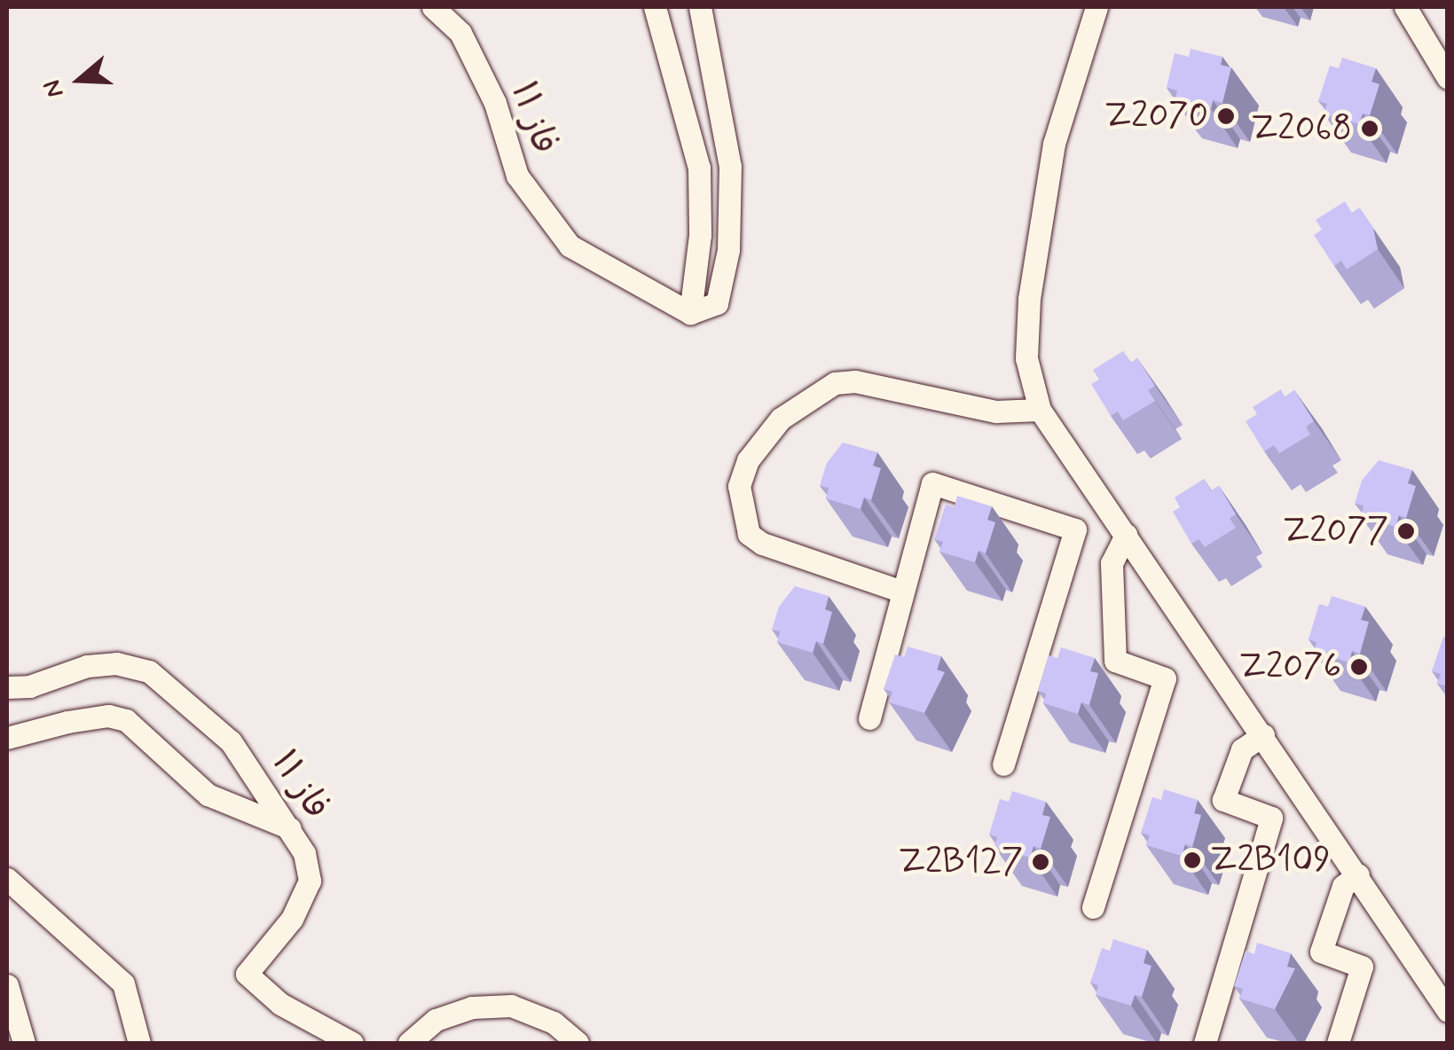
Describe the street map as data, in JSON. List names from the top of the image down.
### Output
{
  "streets": {
    "street": ["فاز ۱۱"]
  },
  "places": [
    "Z2070",
    "Z2068",
    "Z2077",
    "Z2076",
    "Z2B109",
    "Z2B127"
  ],
  "north": "left"
}
